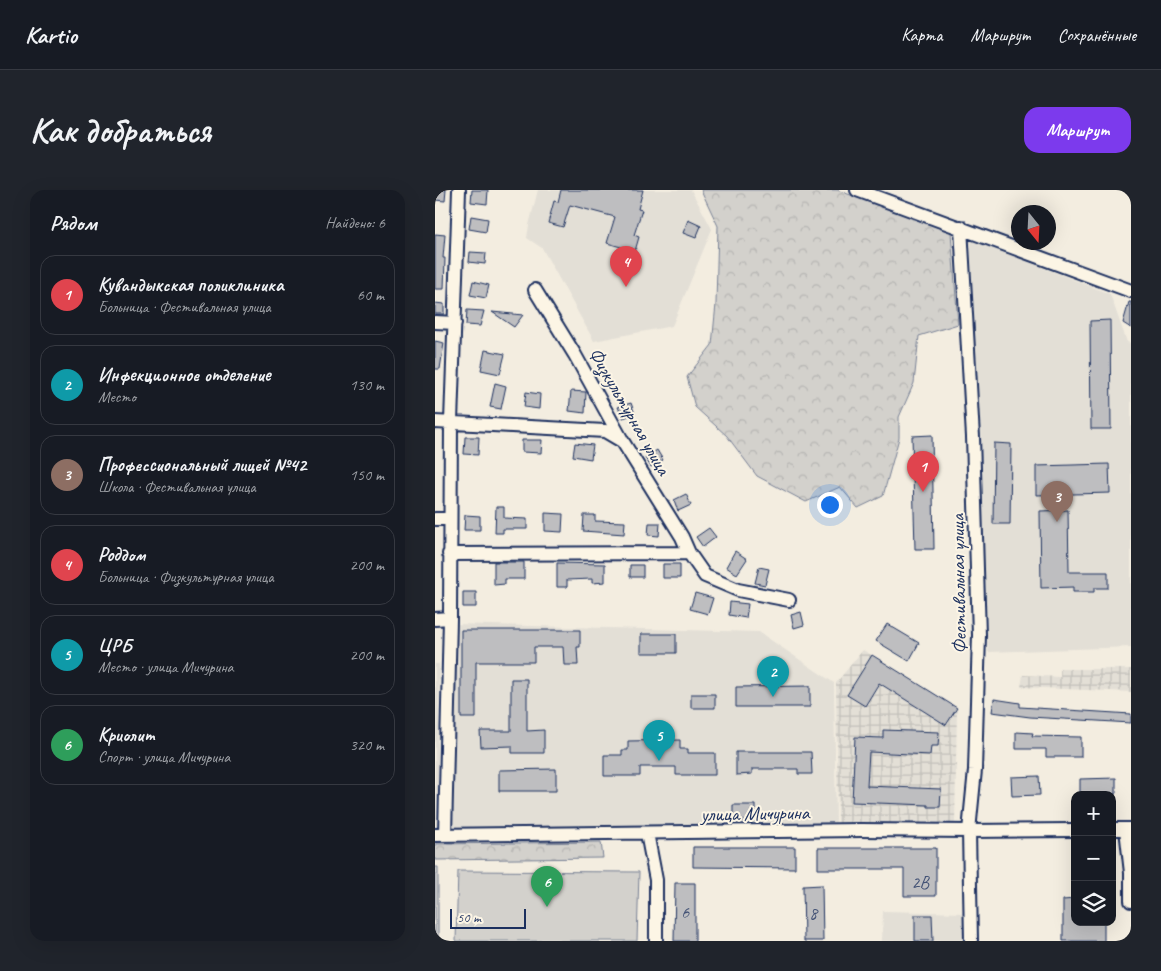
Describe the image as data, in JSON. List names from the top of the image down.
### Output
{
  "streets": {
    "street": ["Физкультурная улица", "Фестивальная улица", "улица Мичурина"]
  },
  "crossings": [
    ["Фестивальная улица", "улица Мичурина"]
  ],
  "house_numbers": ["2В", "6", "8"],
  "scale_bar": "50 m",
  "north": "bottom",
  "page": {
    "header": "Kartio",
    "nav": ["Карта", "Маршрут", "Сохранённые"],
    "buttons": "Маршрут",
    "title": "Как добраться",
    "heading": ["Рядом", "Найдено: 6"],
    "pins": [
      "4",
      "1",
      "3",
      "2",
      "5",
      "6"
    ],
    "list": [
      {
        "mark": "1",
        "name": "Кувандыкская поликлиника",
        "note": "Больница · Фестивальная улица",
        "value": "60 m"
      },
      {
        "mark": "2",
        "name": "Инфекционное отделение",
        "note": "Место",
        "value": "130 m"
      },
      {
        "mark": "3",
        "name": "Профессиональный лицей №42",
        "note": "Школа · Фестивальная улица",
        "value": "150 m"
      },
      {
        "mark": "4",
        "name": "Роддом",
        "note": "Больница · Физкультурная улица",
        "value": "200 m"
      },
      {
        "mark": "5",
        "name": "ЦРБ",
        "note": "Место · улица Мичурина",
        "value": "200 m"
      },
      {
        "mark": "6",
        "name": "Криолит",
        "note": "Спорт · улица Мичурина",
        "value": "320 m"
      }
    ],
    "map_buttons": ["+", "−"],
    "scale": "50 m"
  }
}
